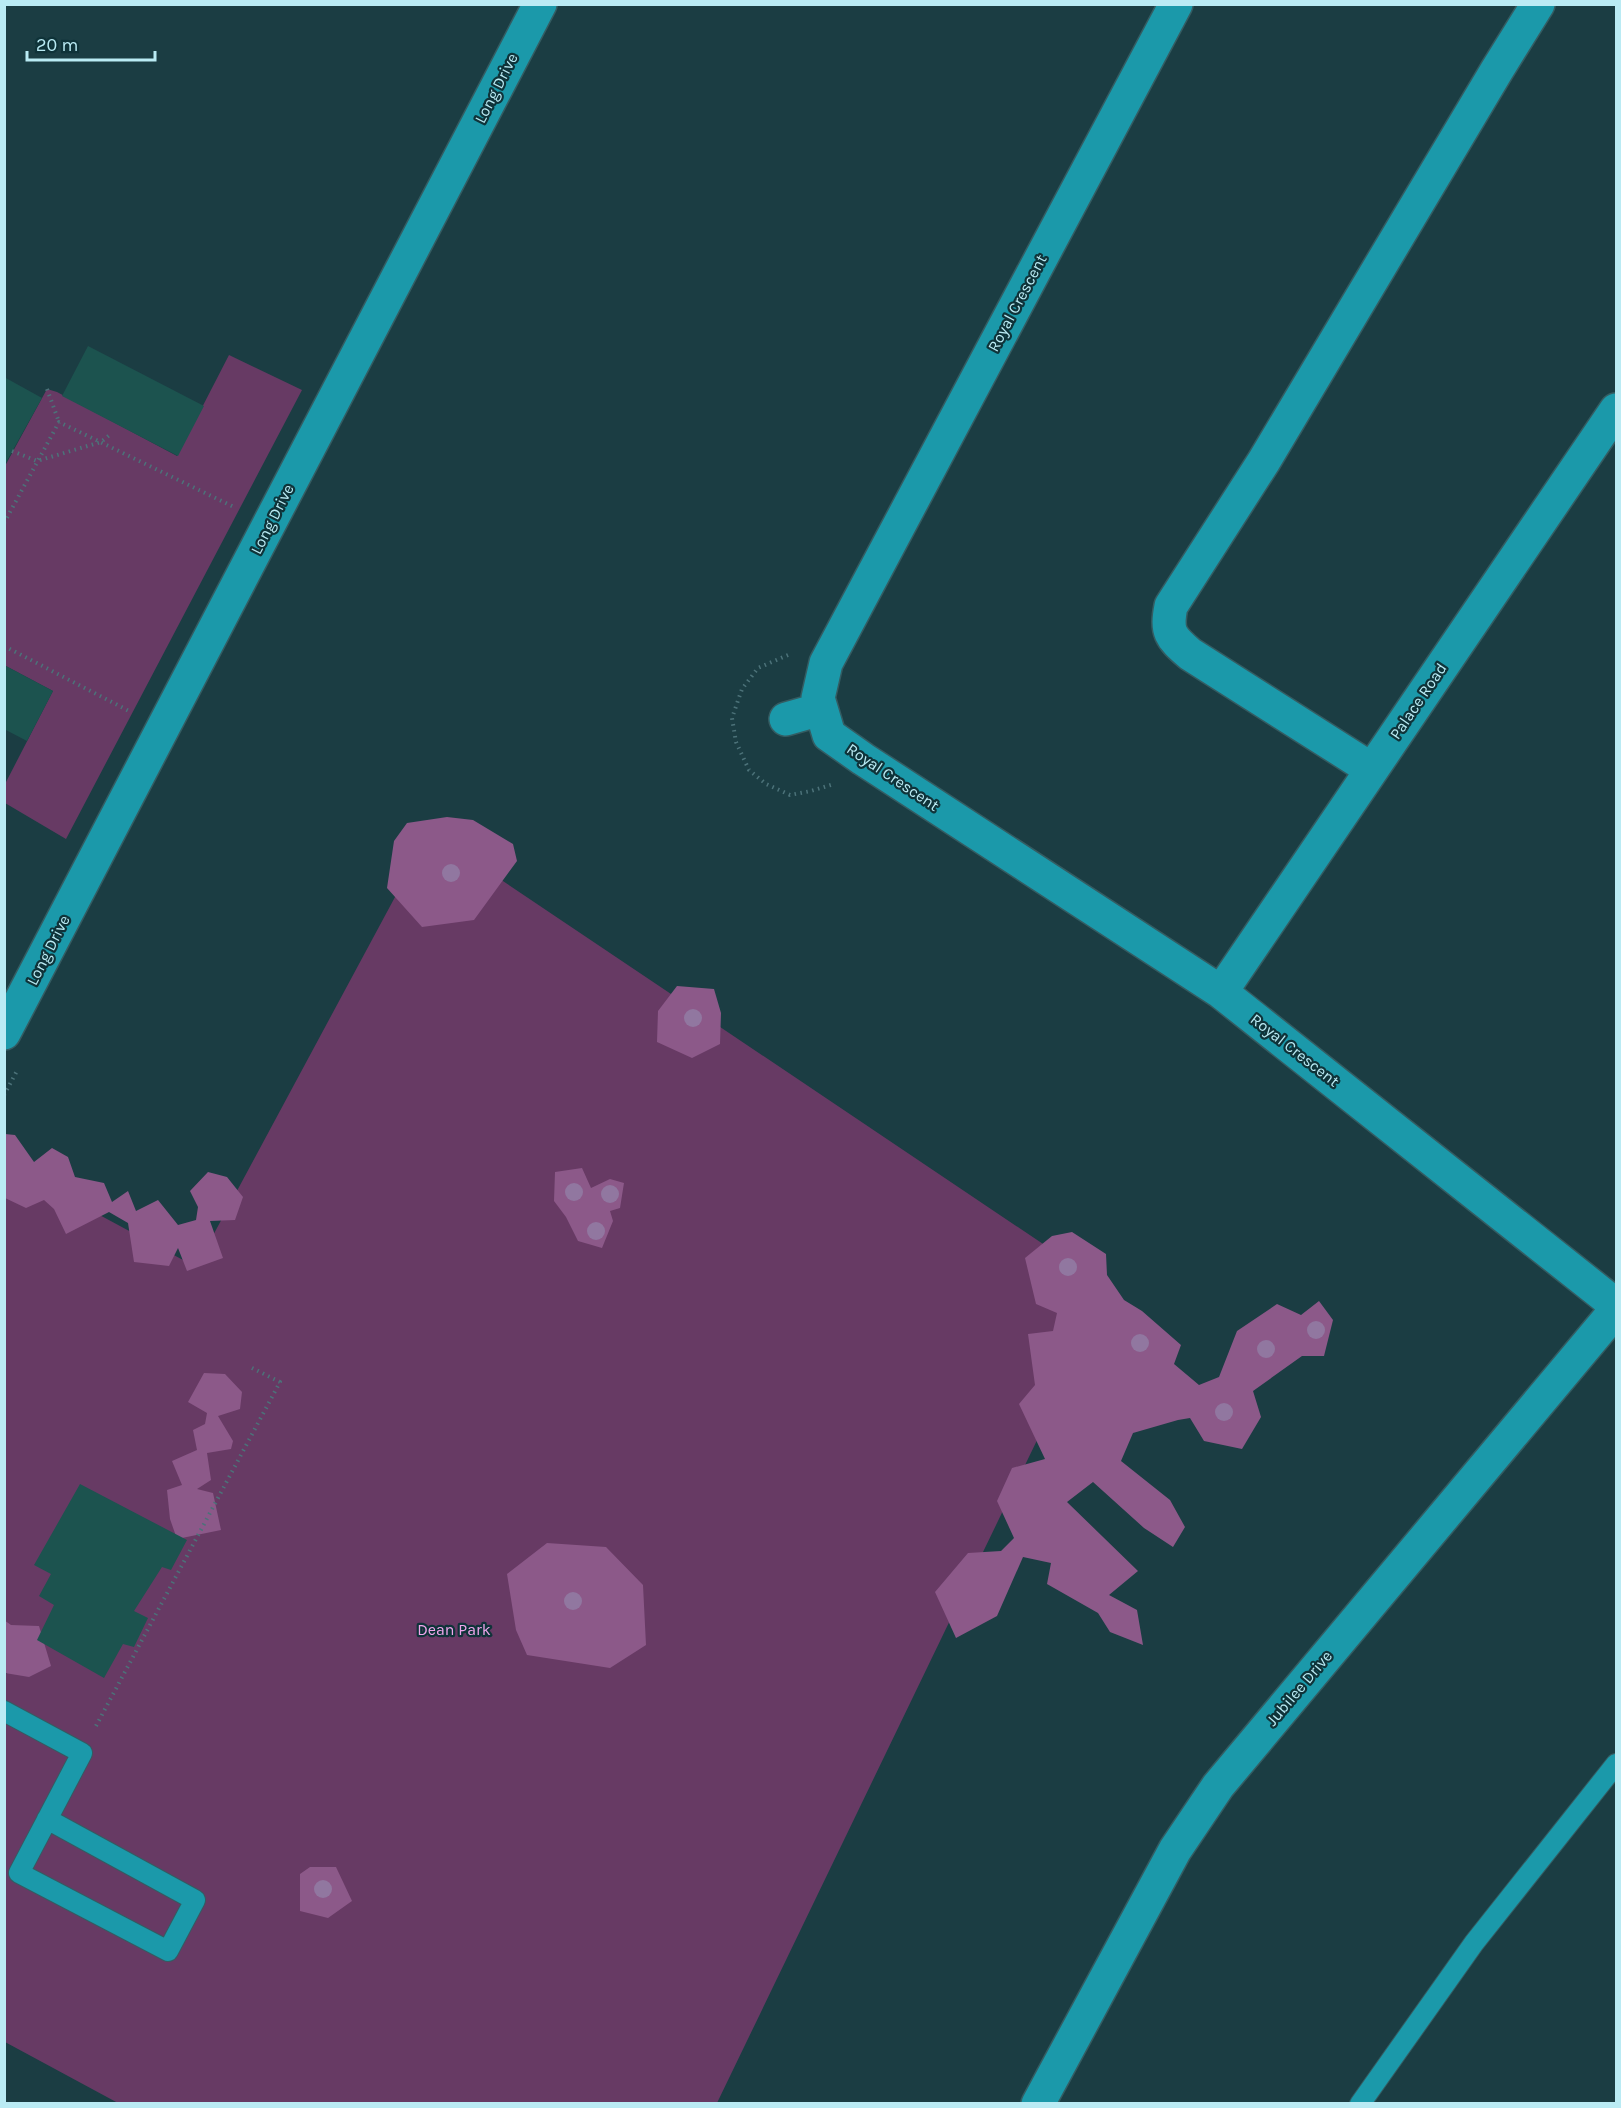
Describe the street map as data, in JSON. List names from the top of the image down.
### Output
{
  "streets": {
    "street": [
      "Long Drive",
      "Royal Crescent",
      "Palace Road",
      "Jubilee Drive"
    ]
  },
  "crossings": [
    ["Royal Crescent", "Palace Road"]
  ],
  "parks": ["Dean Park"],
  "scale_bar": "20 m"
}
